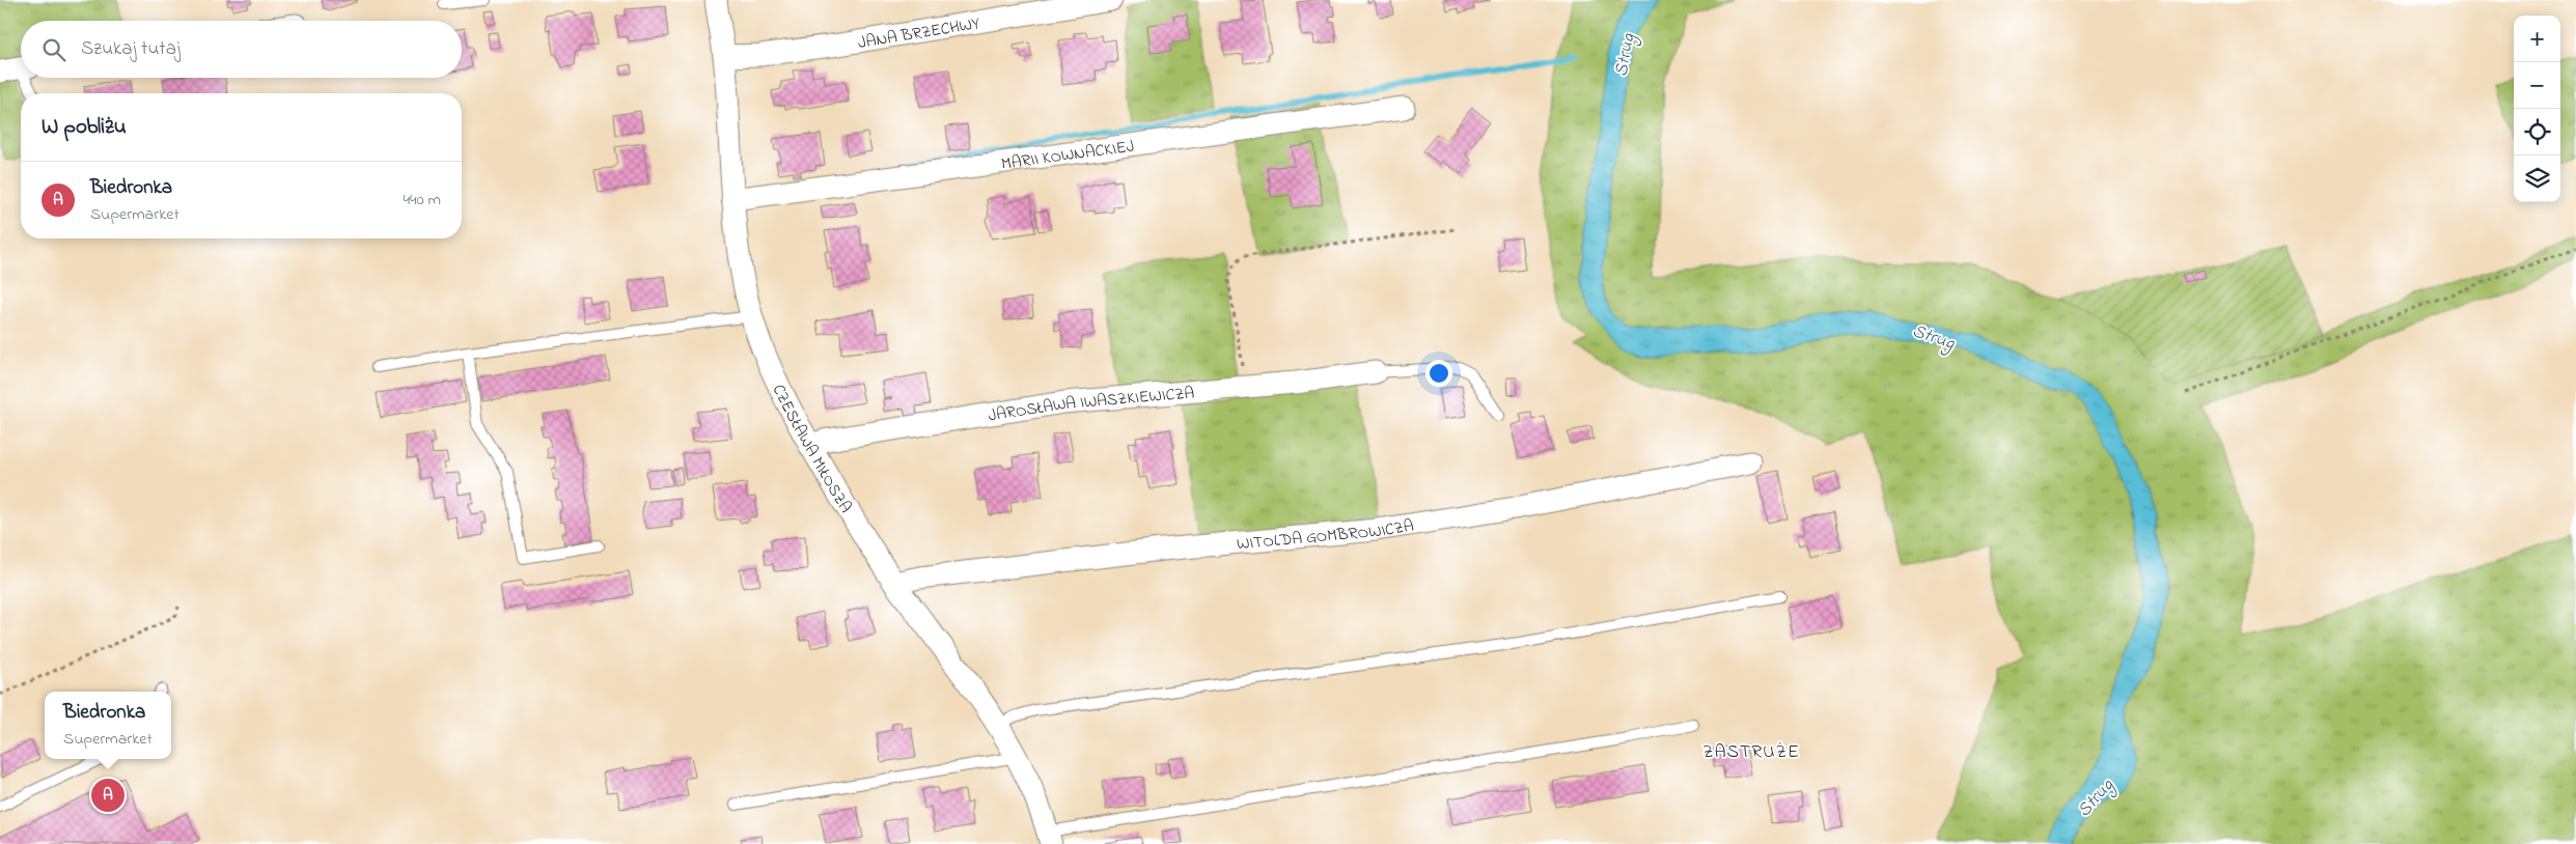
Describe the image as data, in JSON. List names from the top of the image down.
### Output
{
  "streets": {
    "street": [
      "JANA BRZECHWY",
      "MARII KOWNACKIEJ",
      "JAROSŁAWA IWASZKIEWICZA",
      "CZESŁAWA MIŁOSZA",
      "WITOLDA GOMBROWICZA"
    ]
  },
  "crossings": [
    ["JANA BRZECHWY", "CZESŁAWA MIŁOSZA"],
    ["MARII KOWNACKIEJ", "CZESŁAWA MIŁOSZA"],
    ["JAROSŁAWA IWASZKIEWICZA", "CZESŁAWA MIŁOSZA"],
    ["CZESŁAWA MIŁOSZA", "WITOLDA GOMBROWICZA"]
  ],
  "districts": ["ZASTRUŻE"],
  "water": ["Strug"],
  "page": {
    "map_buttons": ["+", "−"],
    "search": "Szukaj tutaj",
    "heading": "W pobliżu",
    "list": [
      {
        "mark": "A",
        "name": "Biedronka",
        "note": "Supermarket",
        "value": "440 m"
      }
    ],
    "popup": ["Biedronka", "Supermarket"],
    "pins": "A"
  }
}
